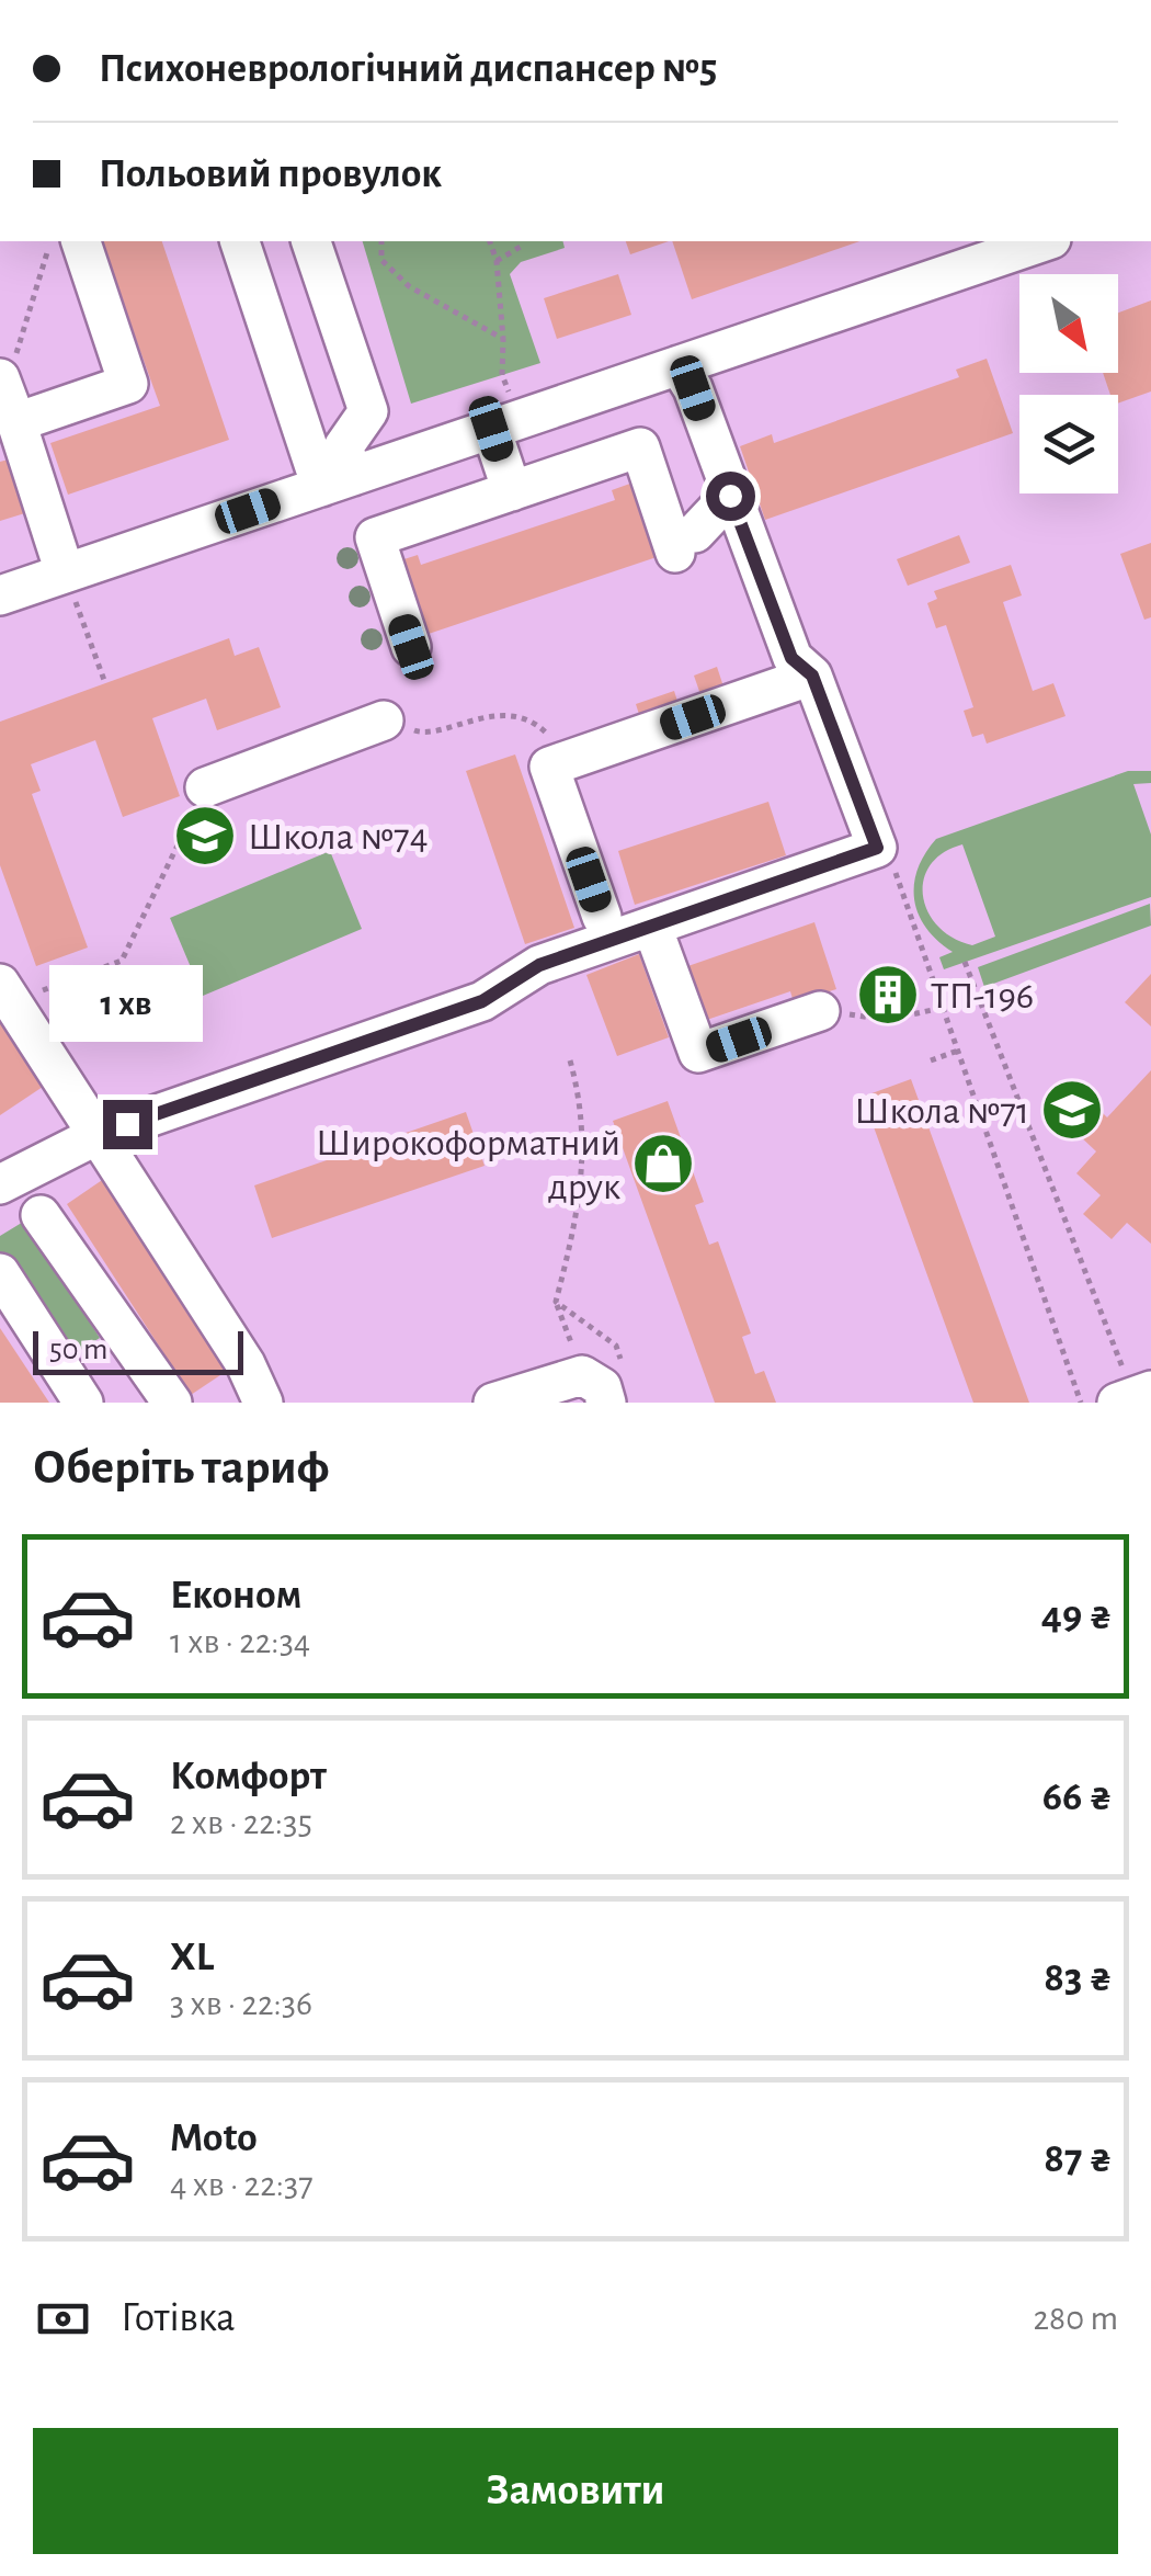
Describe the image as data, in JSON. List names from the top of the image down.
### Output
{
  "places": {
    "school or university": ["Школа №74", "Школа №71"],
    "building": ["ТП-196"],
    "shop": ["Широкоформатний друк"]
  },
  "scale_bar": "50 m",
  "north": "bottom right",
  "page": {
    "banner": ["Психоневрологічний диспансер №5", "Польовий провулок"],
    "bubble": "1 хв",
    "scale": "50 m",
    "heading": "Оберіть тариф",
    "list": [
      {
        "name": "Економ",
        "note": "1 хв · 22:34",
        "value": "49 ₴"
      },
      {
        "name": "Комфорт",
        "note": "2 хв · 22:35",
        "value": "66 ₴"
      },
      {
        "name": "XL",
        "note": "3 хв · 22:36",
        "value": "83 ₴"
      },
      {
        "name": "Moto",
        "note": "4 хв · 22:37",
        "value": "87 ₴"
      }
    ],
    "pay": ["Готівка", "280 m"],
    "buttons": "Замовити"
  }
}
